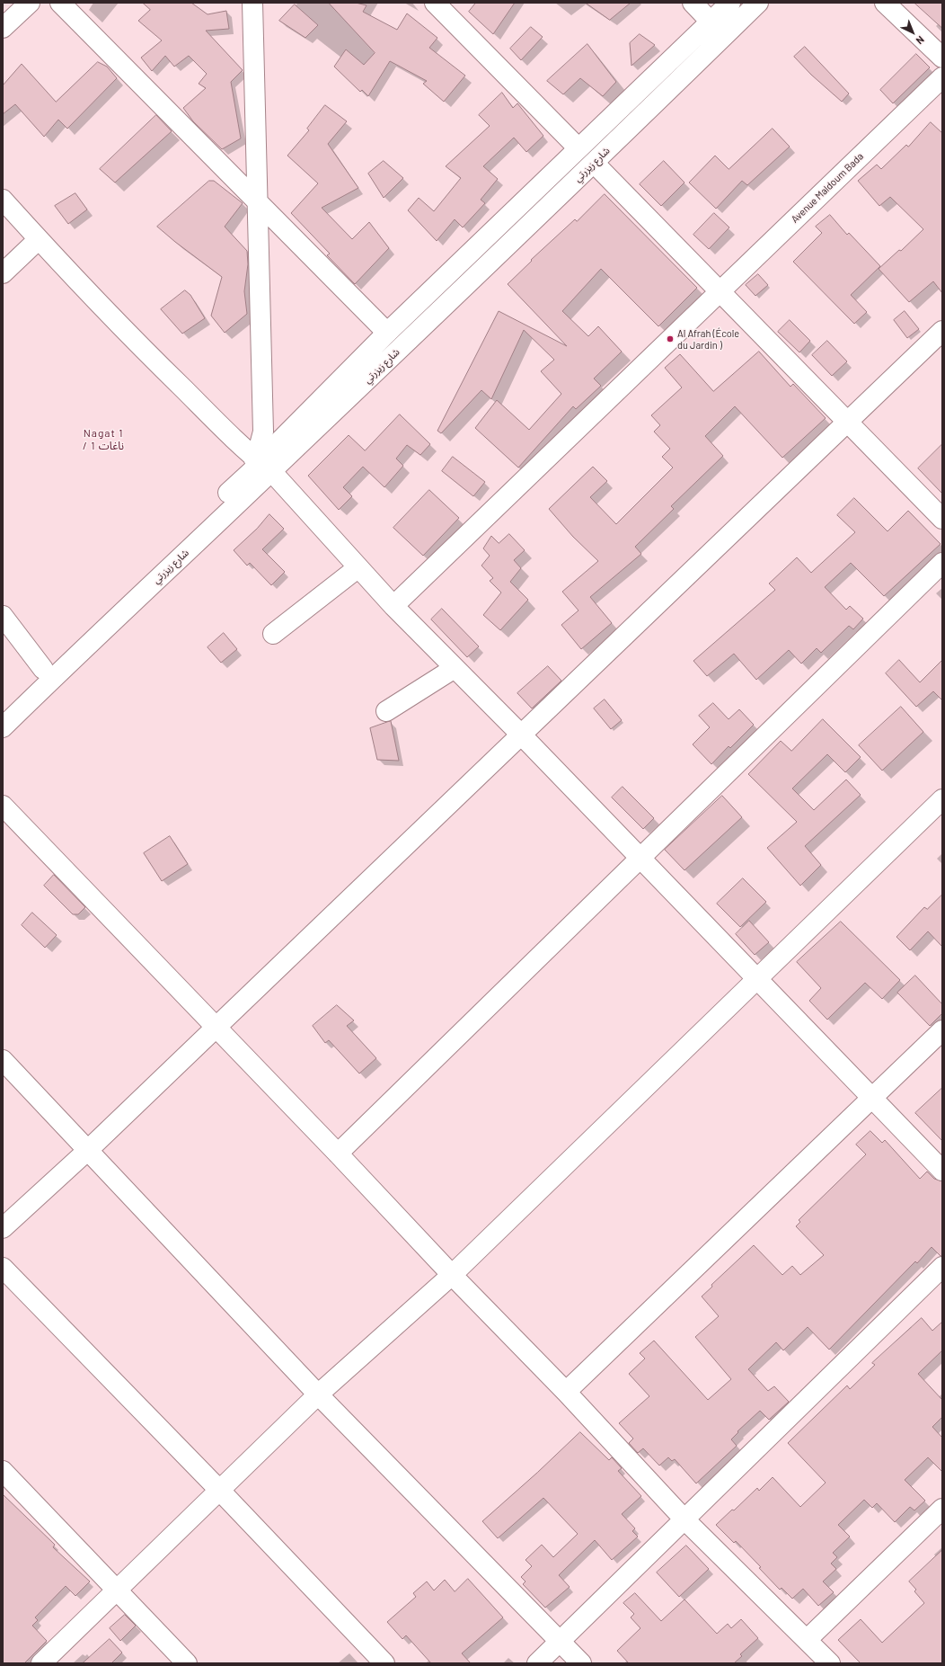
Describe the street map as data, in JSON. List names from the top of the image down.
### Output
{
  "streets": {
    "street": ["شارع زيزرتي", "Avenue Maldoum Bada"]
  },
  "districts": ["Nagat 1 / ناغات 1"],
  "places": ["Al Afrah (École du Jardin )"],
  "north": "bottom right"
}
